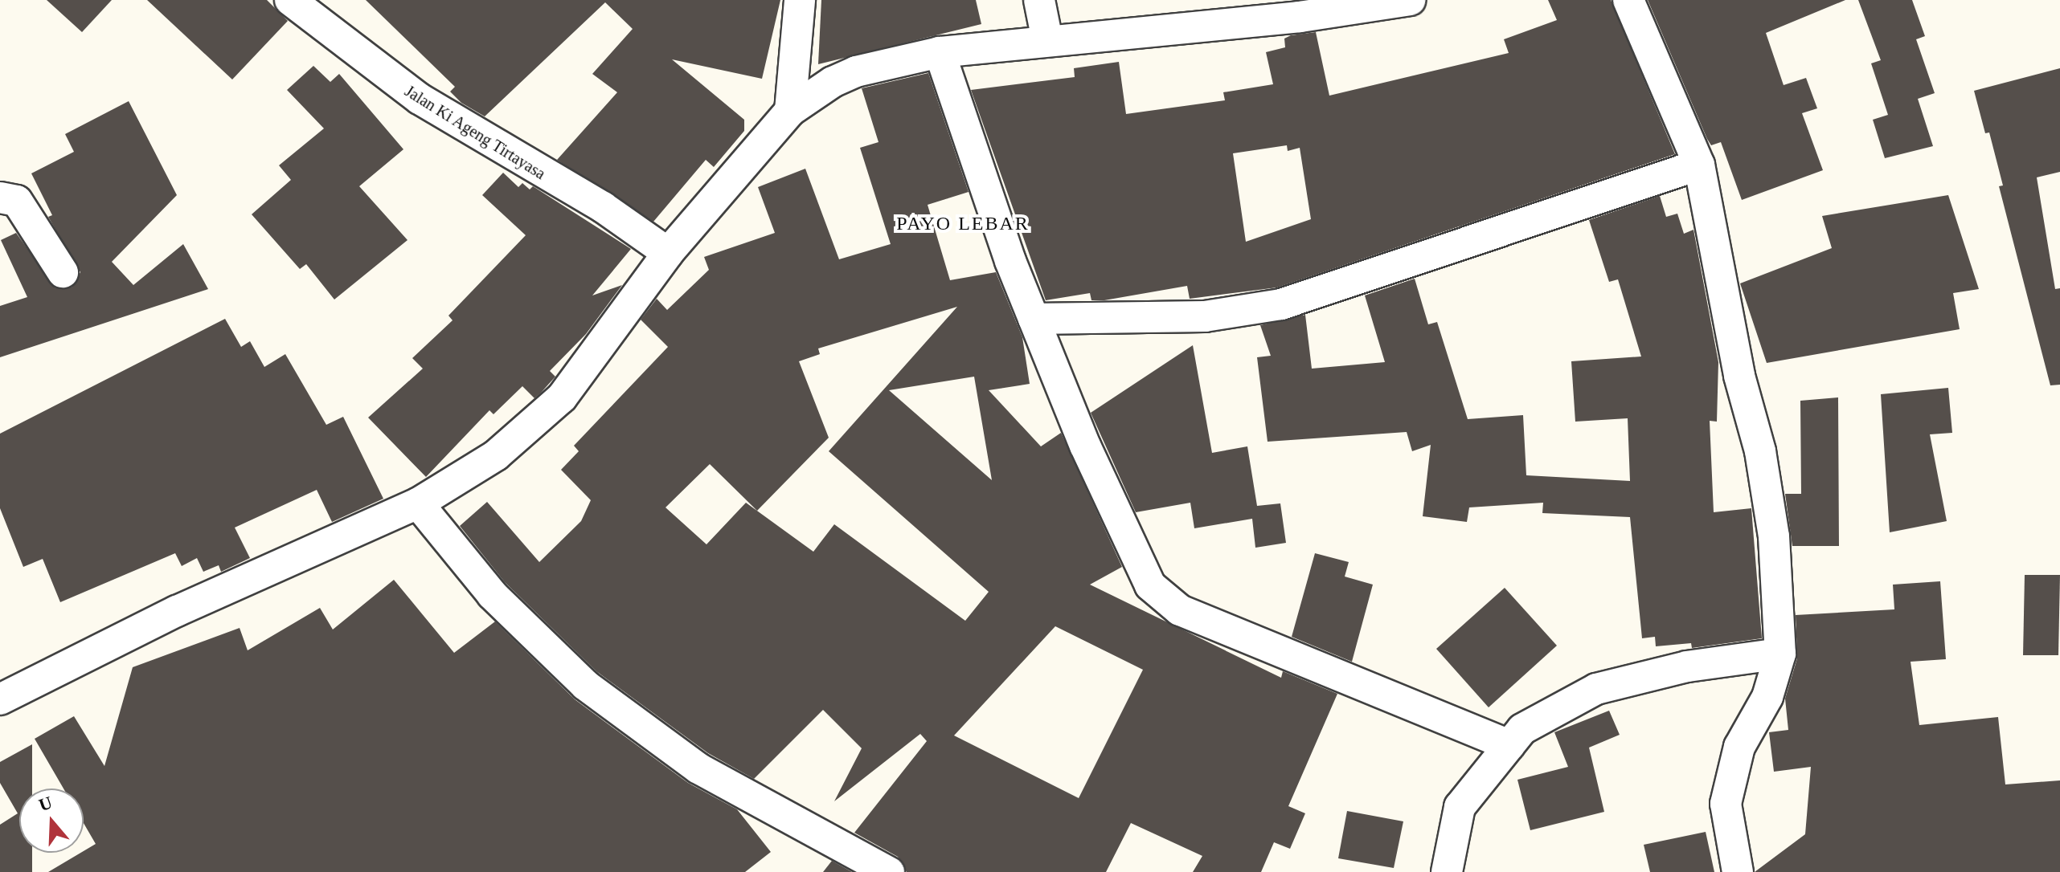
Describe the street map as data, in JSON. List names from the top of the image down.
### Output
{
  "streets": {
    "street": ["Jalan Ki Ageng Tirtayasa"]
  },
  "districts": ["PAYO LEBAR"],
  "north": "top"
}
